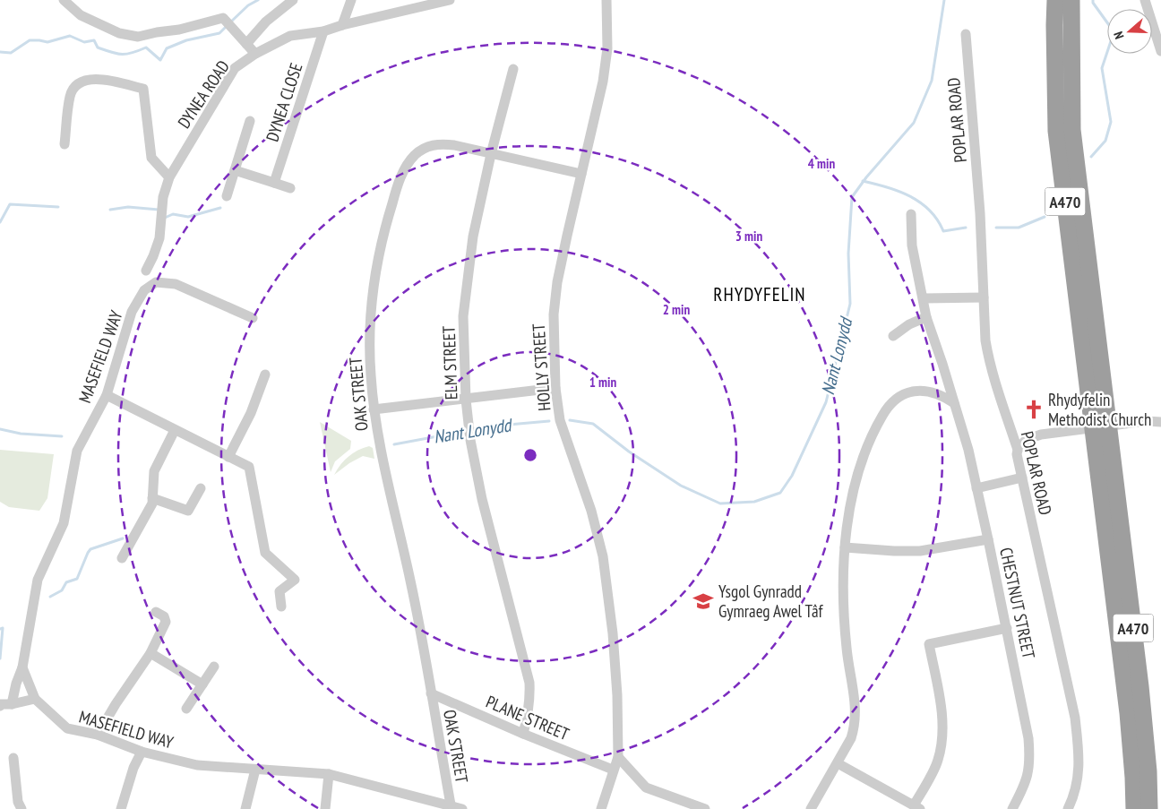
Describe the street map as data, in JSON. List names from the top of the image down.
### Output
{
  "streets": {
    "highway": ["A470"],
    "street": [
      "DYNEA ROAD",
      "DYNEA CLOSE",
      "POPLAR ROAD",
      "MASEFIELD WAY",
      "ELM STREET",
      "HOLLY STREET",
      "OAK STREET",
      "CHESTNUT STREET",
      "PLANE STREET"
    ]
  },
  "crossings": [
    ["DYNEA ROAD", "DYNEA CLOSE"],
    ["MASEFIELD WAY", "OAK STREET"],
    ["ELM STREET", "OAK STREET"],
    ["ELM STREET", "PLANE STREET"],
    ["HOLLY STREET", "OAK STREET"],
    ["HOLLY STREET", "PLANE STREET"],
    ["OAK STREET", "PLANE STREET"]
  ],
  "districts": ["RHYDYFELIN"],
  "water": ["Nant Lonydd"],
  "places": {
    "church": ["Rhydyfelin Methodist Church"],
    "school or university": ["Ysgol Gynradd Gymraeg Awel Tâf"]
  },
  "north": "left",
  "rings": [
    "4 min",
    "3 min",
    "2 min",
    "1 min"
  ]
}
